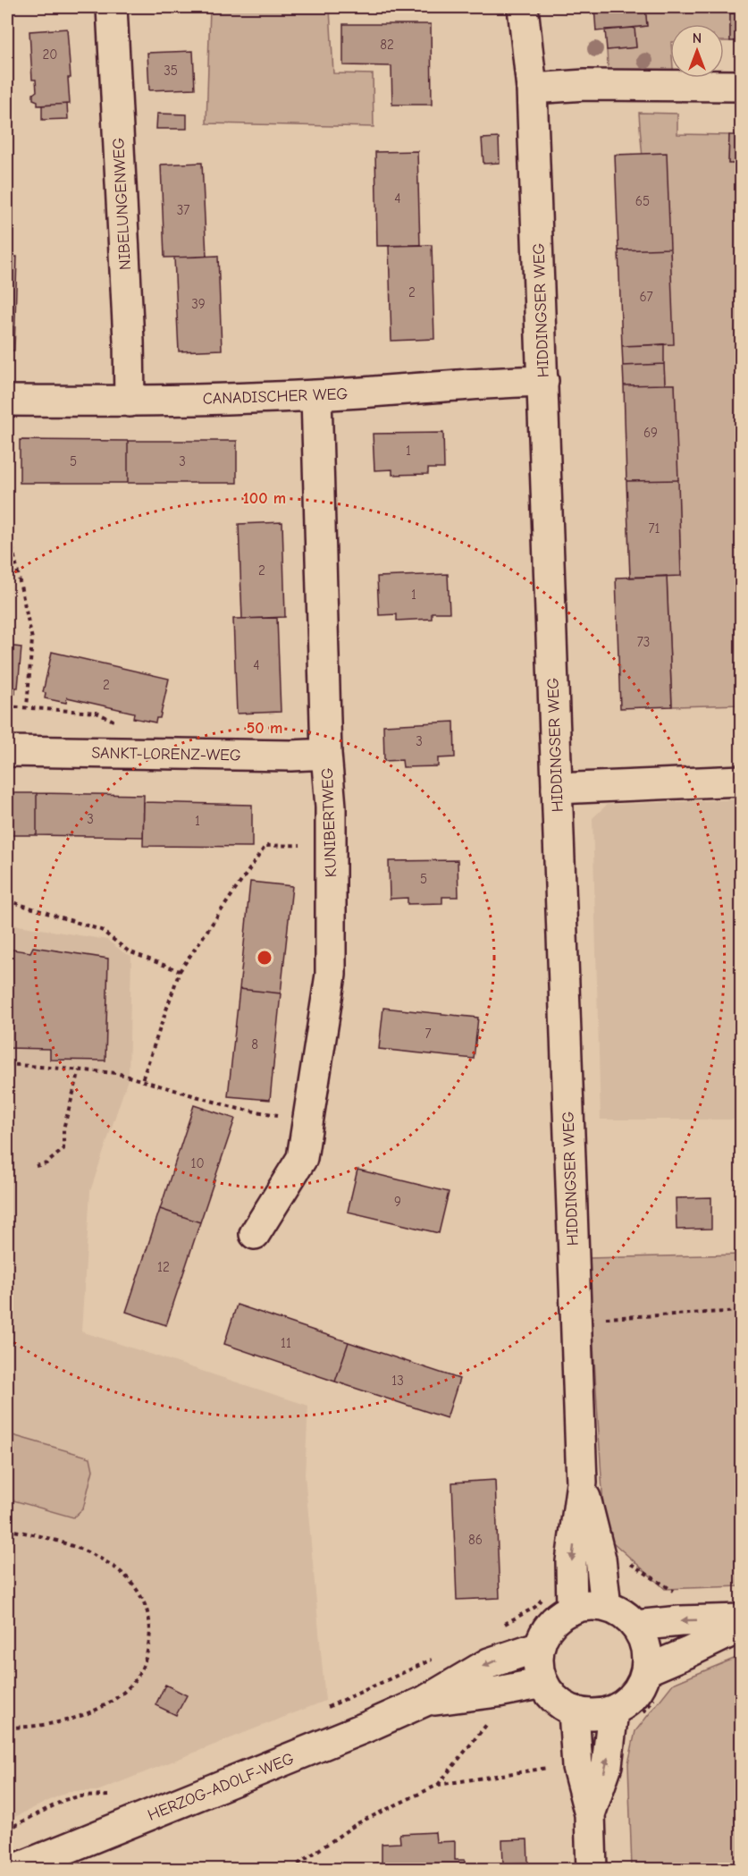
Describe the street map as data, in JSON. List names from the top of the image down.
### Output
{
  "streets": {
    "main road": [
      "NIBELUNGENWEG",
      "HIDDINGSER WEG",
      "CANADISCHER WEG",
      "SANKT-LORENZ-WEG",
      "KUNIBERTWEG",
      "HERZOG-ADOLF-WEG"
    ]
  },
  "crossings": [
    ["NIBELUNGENWEG", "CANADISCHER WEG"],
    ["HIDDINGSER WEG", "CANADISCHER WEG"],
    ["HIDDINGSER WEG", "HERZOG-ADOLF-WEG"],
    ["CANADISCHER WEG", "KUNIBERTWEG"],
    ["SANKT-LORENZ-WEG", "KUNIBERTWEG"]
  ],
  "house_numbers": [
    "82",
    "20",
    "35",
    "4",
    "65",
    "37",
    "2",
    "67",
    "39",
    "69",
    "1",
    "5",
    "3",
    "71",
    "2",
    "1",
    "73",
    "4",
    "2",
    "3",
    "3",
    "1",
    "5",
    "7",
    "8",
    "10",
    "9",
    "12",
    "11",
    "13",
    "86"
  ],
  "north": "top",
  "rings": ["100 m", "50 m"]
}
